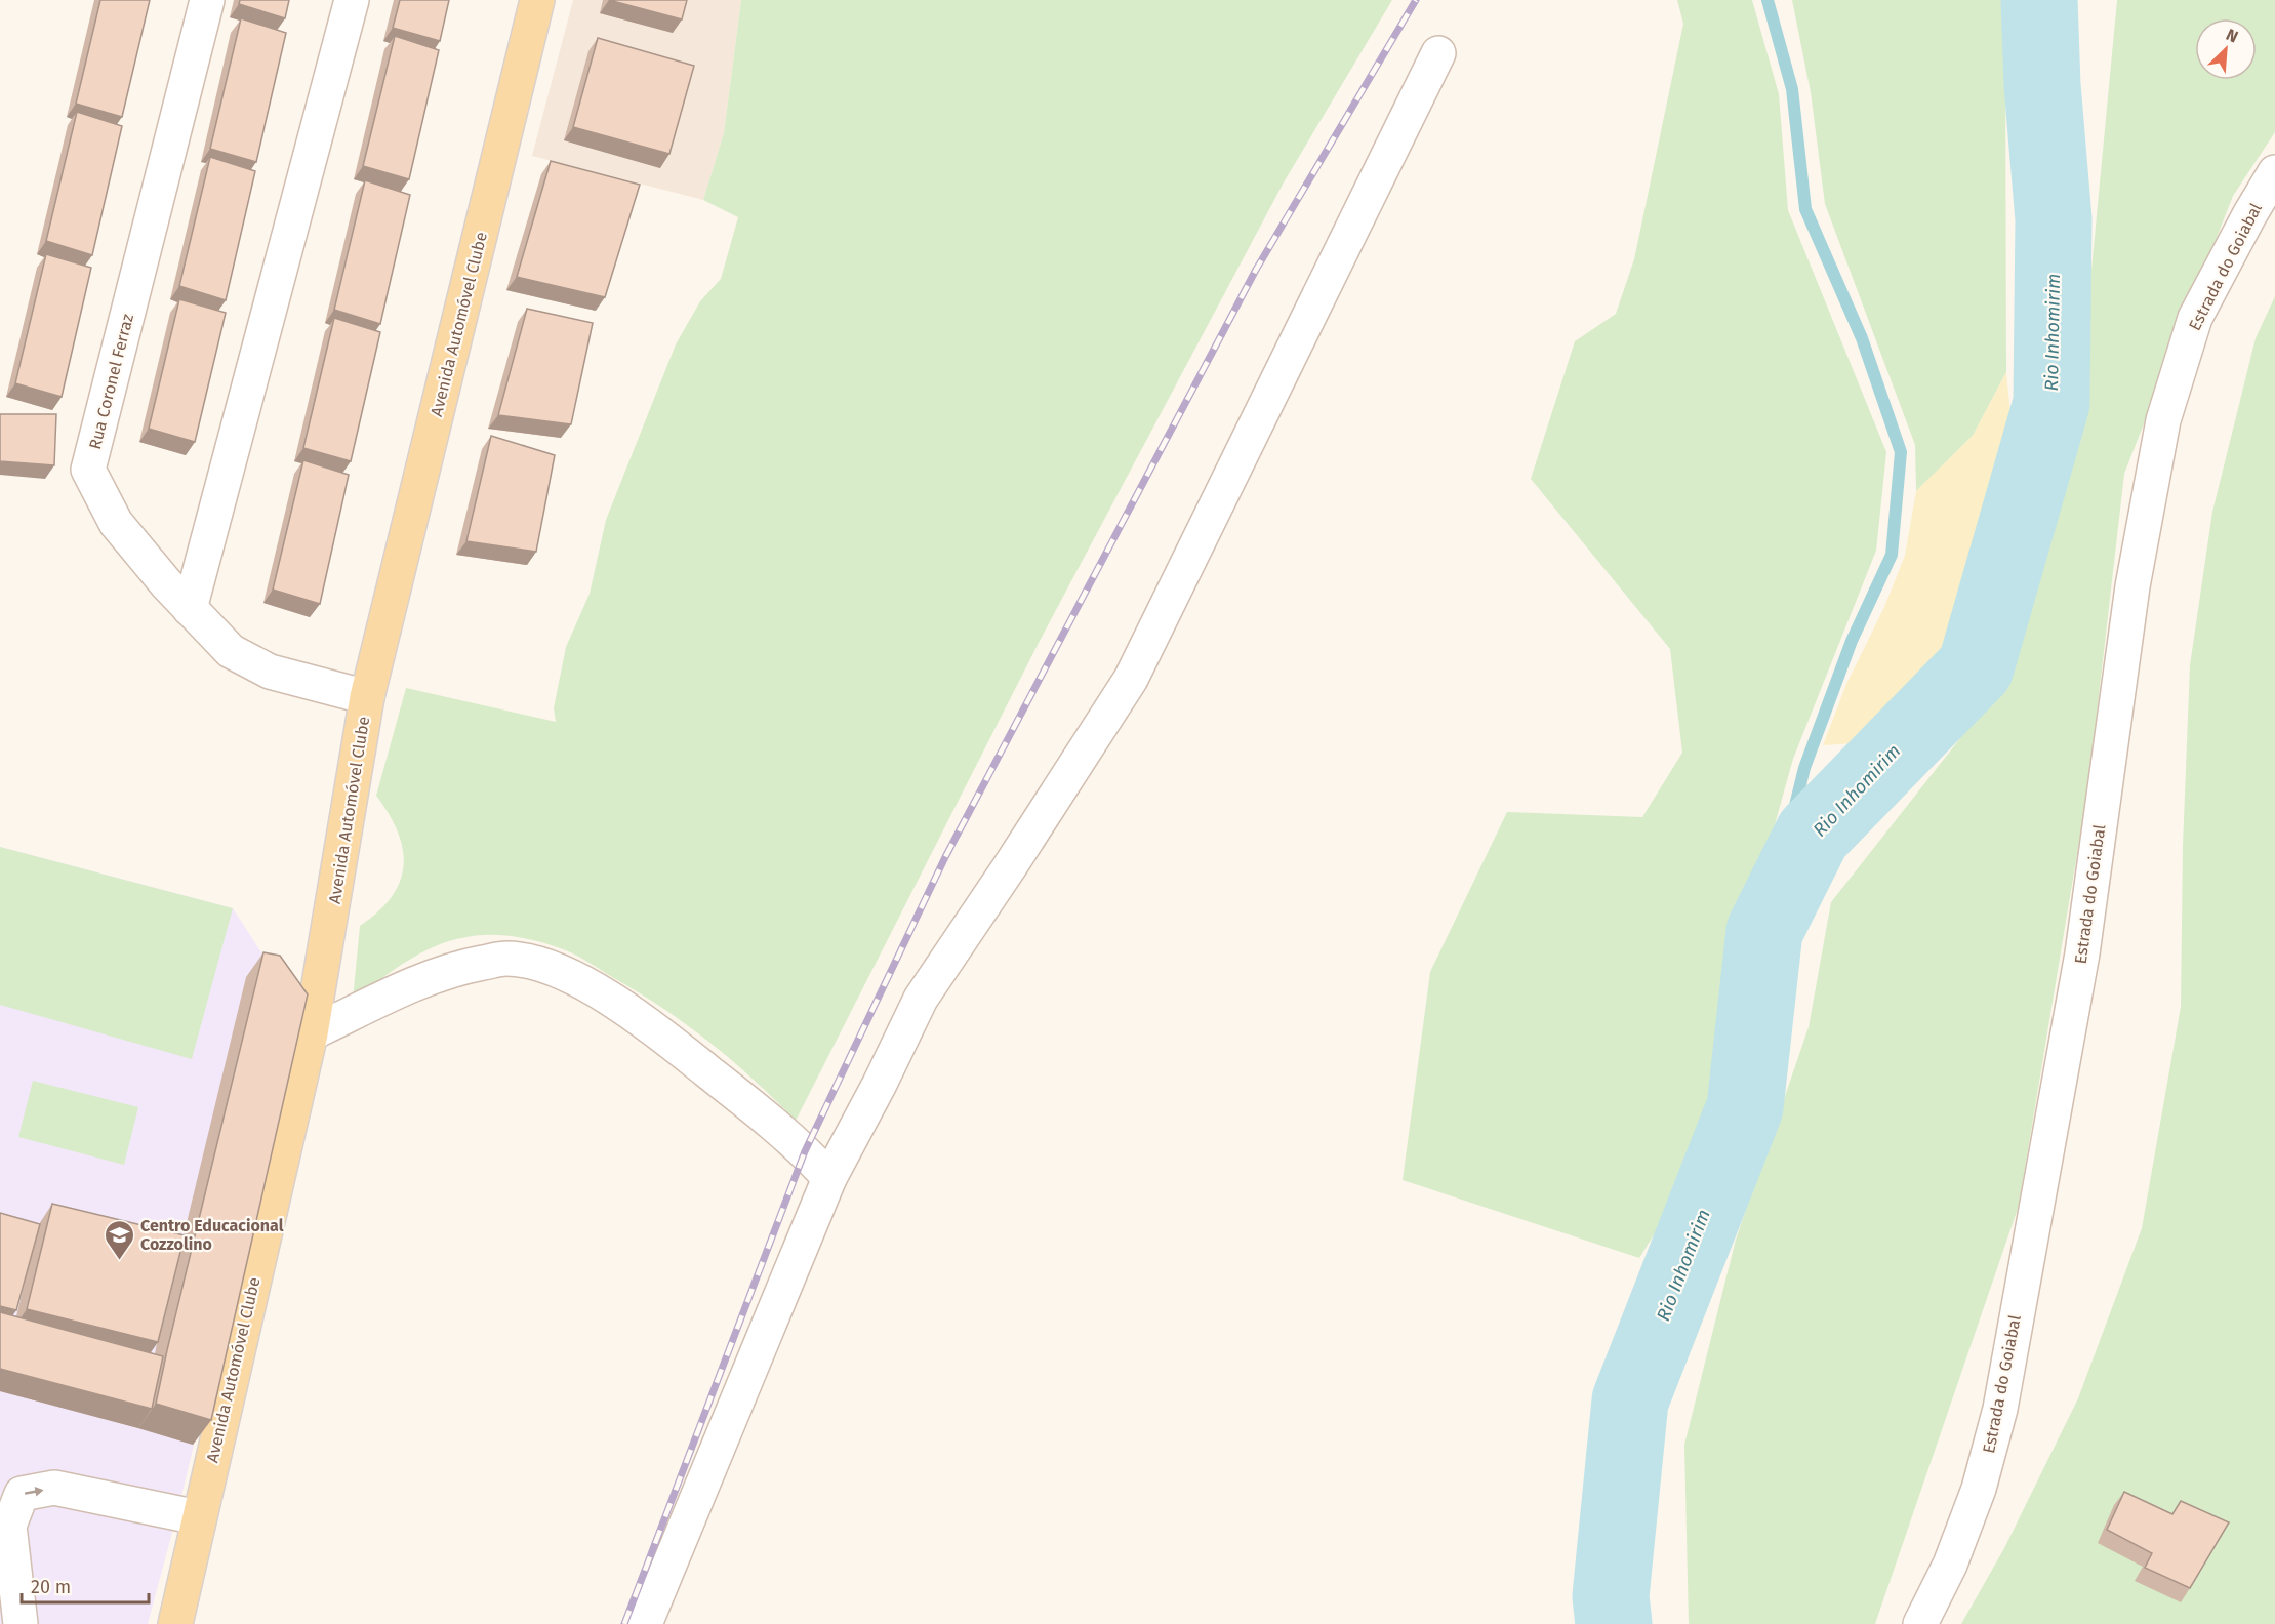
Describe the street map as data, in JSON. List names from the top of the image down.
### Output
{
  "streets": {
    "main road": ["Avenida Automóvel Clube"],
    "street": ["Estrada do Goiabal", "Rua Coronel Ferraz"]
  },
  "crossings": [
    ["Avenida Automóvel Clube", "Rua Coronel Ferraz"]
  ],
  "water": ["Rio Inhomirim"],
  "places": {
    "school or university": ["Centro Educacional Cozzolino"]
  },
  "scale_bar": "20 m",
  "north": "top right"
}
